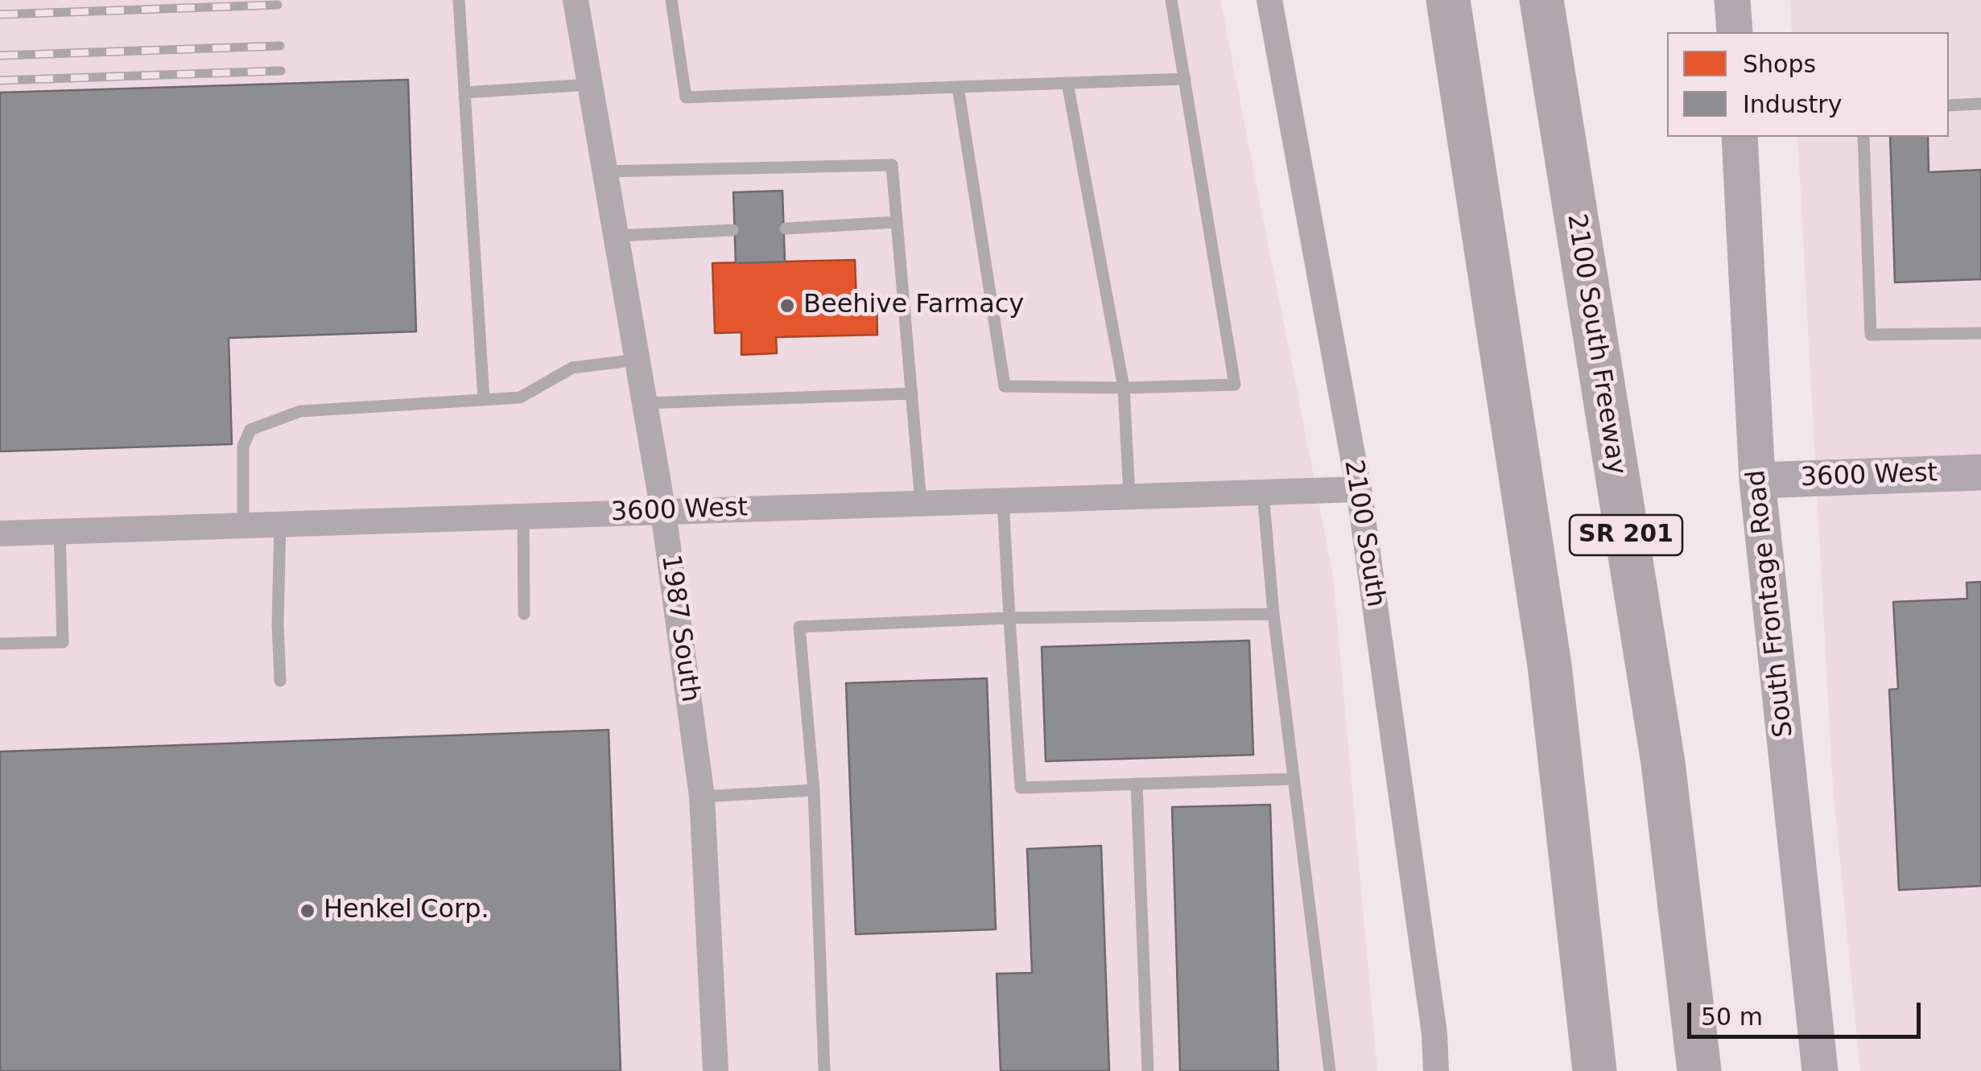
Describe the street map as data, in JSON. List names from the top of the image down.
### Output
{
  "streets": {
    "highway": ["2100 South Freeway", "SR 201"],
    "street": [
      "3600 West",
      "2100 South",
      "South Frontage Road",
      "1987 South"
    ]
  },
  "crossings": [
    ["3600 West", "2100 South"],
    ["3600 West", "South Frontage Road"],
    ["3600 West", "1987 South"]
  ],
  "places": ["Beehive Farmacy", "Henkel Corp."],
  "legend": ["Shops", "Industry"],
  "scale_bar": "50 m"
}
